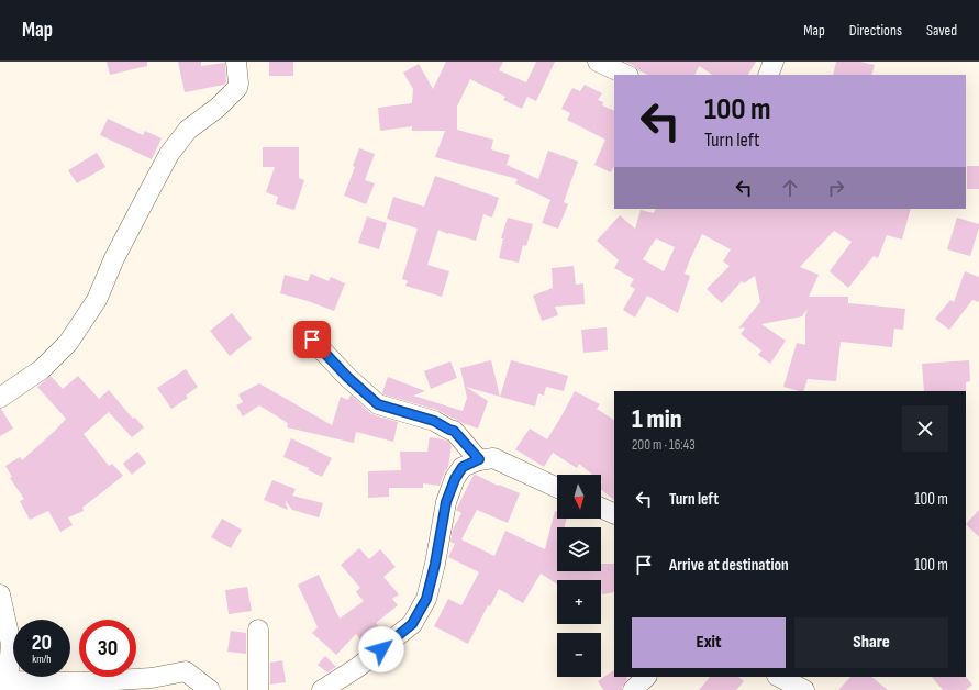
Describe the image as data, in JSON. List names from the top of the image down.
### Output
{
  "north": "bottom",
  "page": {
    "header": "Map",
    "nav": ["Map", "Directions", "Saved"],
    "turn": ["100 m", "Turn left"],
    "heading": ["1 min", "200 m · 16:43"],
    "list": [
      {
        "name": "Turn left",
        "value": "100 m"
      },
      {
        "name": "Arrive at destination",
        "value": "100 m"
      }
    ],
    "map_buttons": ["+", "−"],
    "buttons": ["Exit", "Share"],
    "speed": "20 km/h",
    "limit": "30"
  }
}
